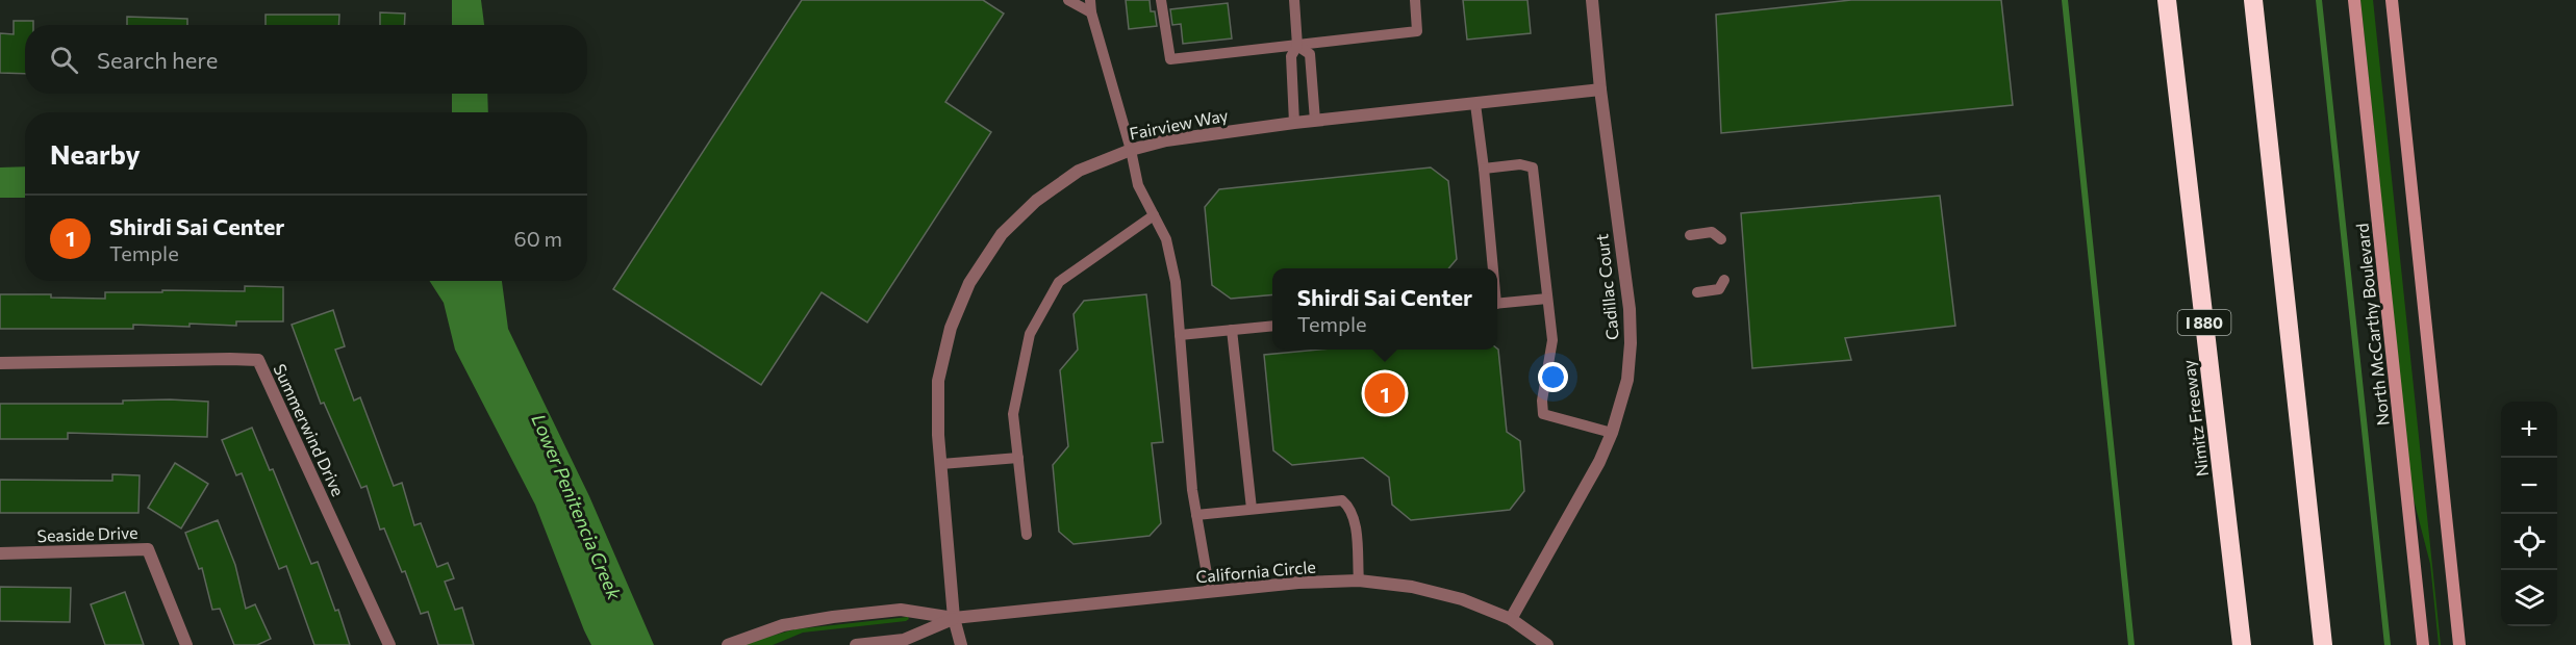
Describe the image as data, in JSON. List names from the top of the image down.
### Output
{
  "streets": {
    "highway": ["I 880", "Nimitz Freeway"],
    "main road": ["North McCarthy Boulevard"],
    "street": [
      "Fairview Way",
      "Cadillac Court",
      "Summerwind Drive",
      "Seaside Drive",
      "California Circle"
    ]
  },
  "crossings": [
    ["Fairview Way", "Cadillac Court"],
    ["Fairview Way", "California Circle"],
    ["Cadillac Court", "California Circle"]
  ],
  "water": ["Lower Penitencia Creek"],
  "page": {
    "search": "Search here",
    "heading": "Nearby",
    "list": [
      {
        "mark": "1",
        "name": "Shirdi Sai Center",
        "note": "Temple",
        "value": "60 m"
      }
    ],
    "popup": ["Shirdi Sai Center", "Temple"],
    "pins": "1",
    "map_buttons": ["+", "−"]
  }
}
